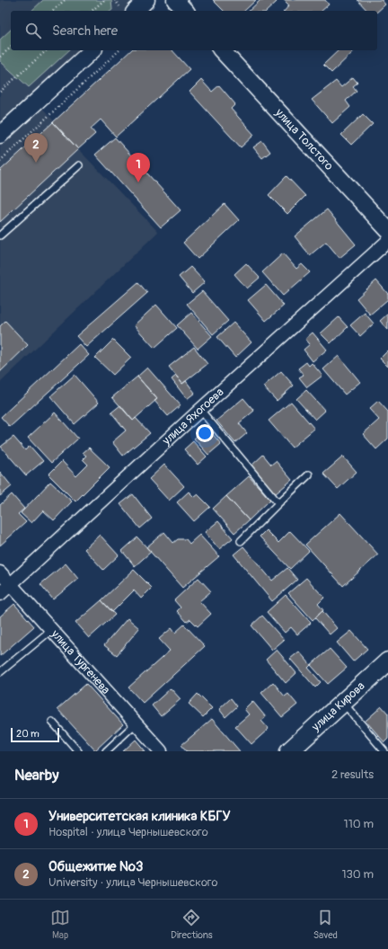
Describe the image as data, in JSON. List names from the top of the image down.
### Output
{
  "streets": {
    "main road": ["улица Кирова"],
    "street": ["улица Толстого", "улица Яхогоева", "улица Тургенева"]
  },
  "crossings": [
    ["улица Яхогоева", "улица Тургенева"]
  ],
  "scale_bar": "20 m",
  "page": {
    "search": "Search here",
    "pins": ["2", "1"],
    "scale": "20 m",
    "heading": ["Nearby", "2 results"],
    "list": [
      {
        "mark": "1",
        "name": "Университетская клиника КБГУ",
        "note": "Hospital · улица Чернышевского",
        "value": "110 m"
      },
      {
        "mark": "2",
        "name": "Общежитие №3",
        "note": "University · улица Чернышевского",
        "value": "130 m"
      }
    ],
    "nav": ["Map", "Directions", "Saved"]
  }
}
